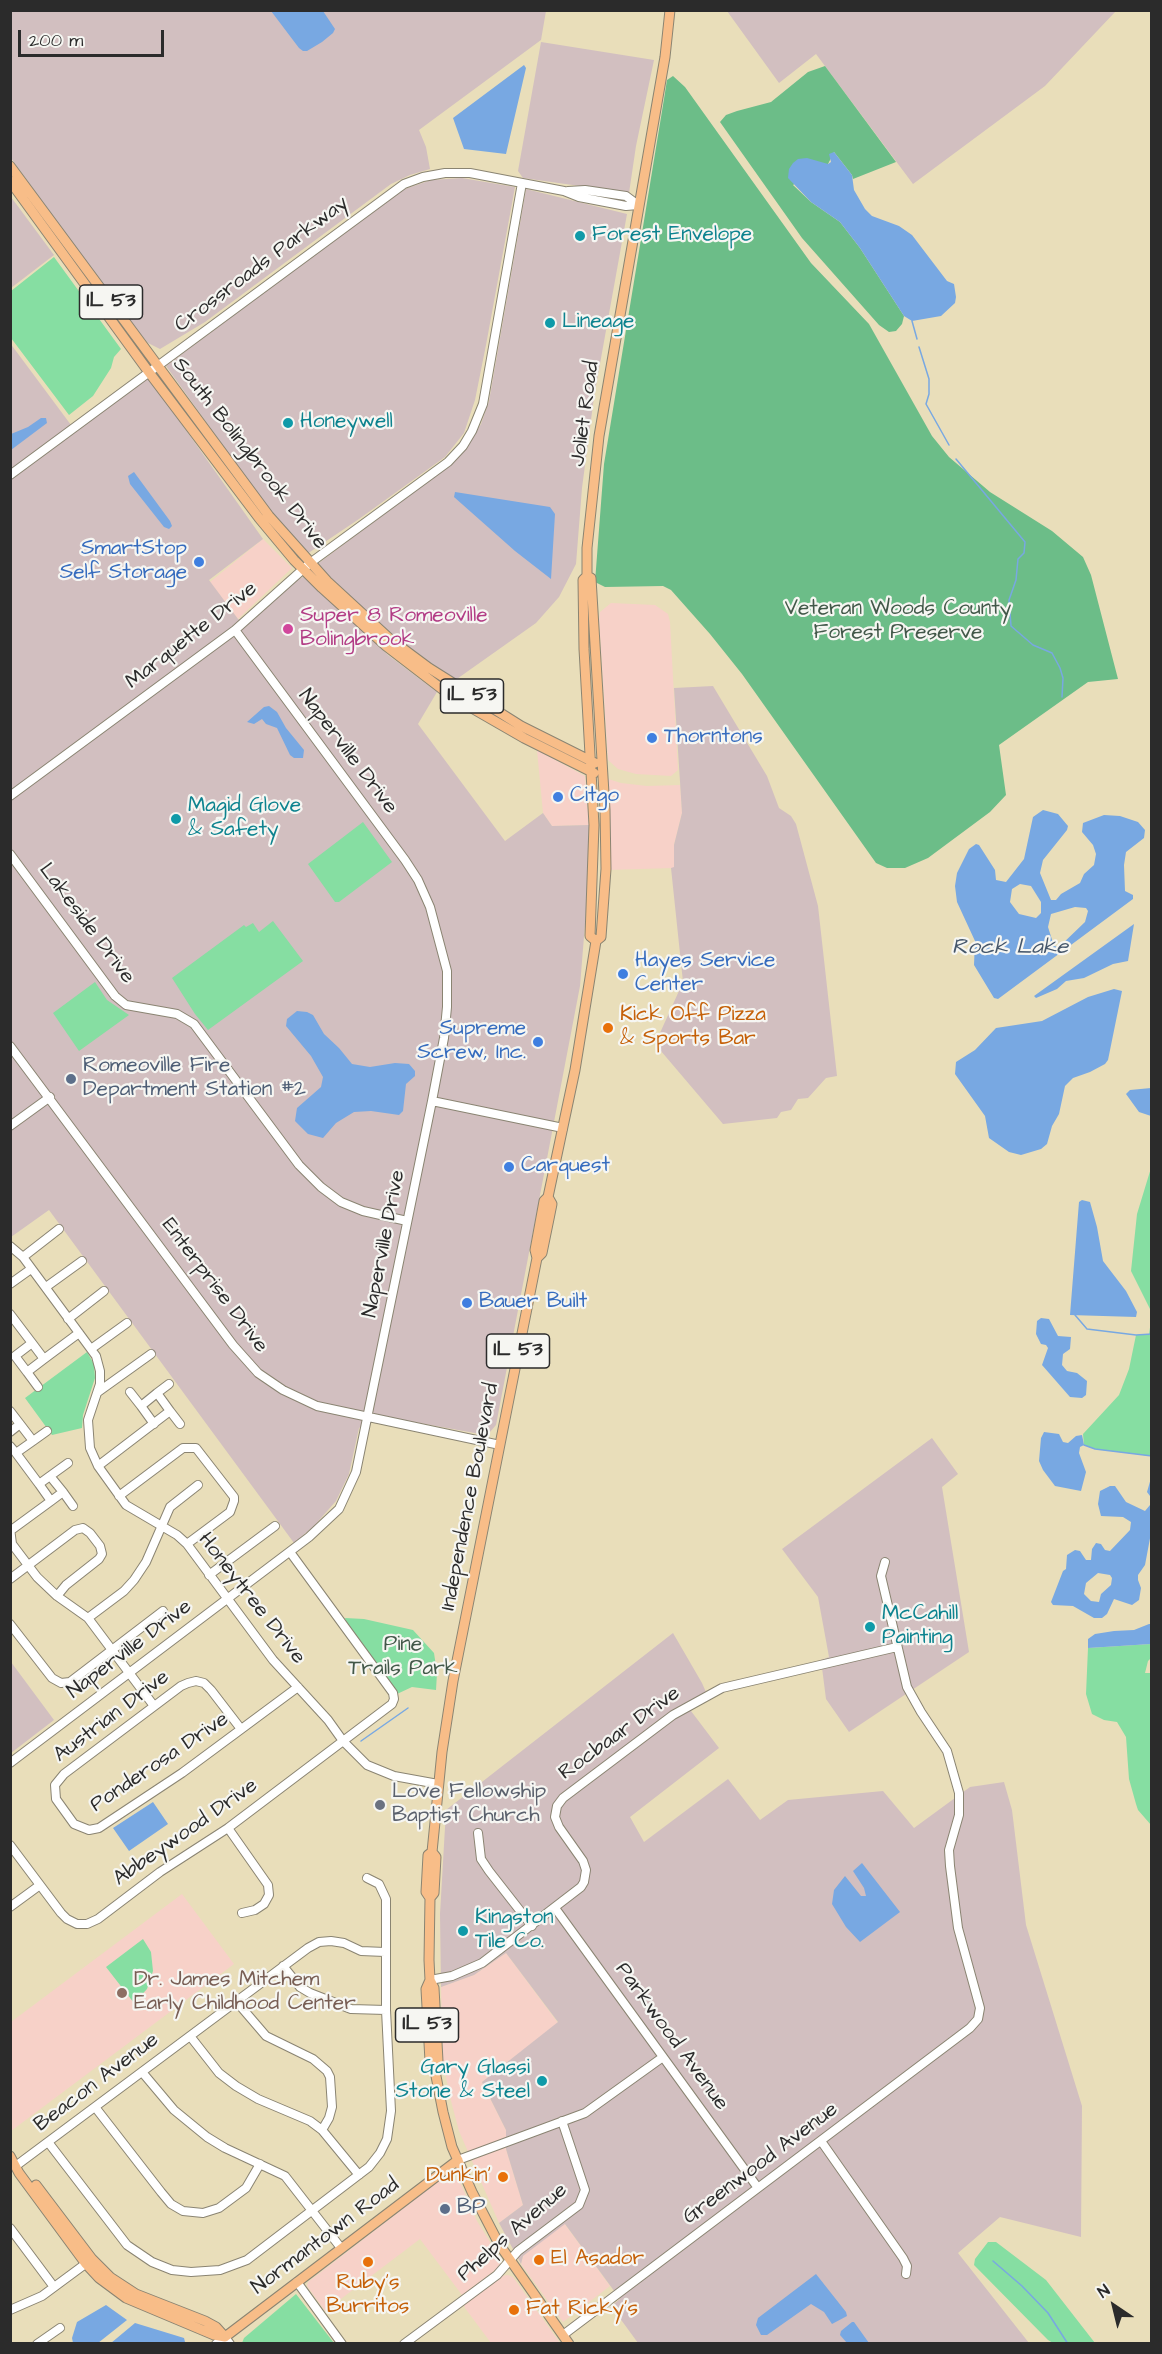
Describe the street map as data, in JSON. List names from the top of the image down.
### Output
{
  "streets": {
    "main road": [
      "IL 53",
      "Joliet Road",
      "South Bolingbrook Drive",
      "Independence Boulevard",
      "Normantown Road"
    ],
    "street": [
      "Crossroads Parkway",
      "Marquette Drive",
      "Naperville Drive",
      "Lakeside Drive",
      "Enterprise Drive",
      "Honeytree Drive",
      "Austrian Drive",
      "Rocbaar Drive",
      "Ponderosa Drive",
      "Abbeywood Drive",
      "Parkwood Avenue",
      "Beacon Avenue",
      "Greenwood Avenue",
      "Phelps Avenue"
    ]
  },
  "crossings": [
    ["Crossroads Parkway", "Joliet Road"],
    ["Crossroads Parkway", "South Bolingbrook Drive"],
    ["Crossroads Parkway", "Marquette Drive"],
    ["Joliet Road", "South Bolingbrook Drive"],
    ["Joliet Road", "Independence Boulevard"],
    ["South Bolingbrook Drive", "Marquette Drive"],
    ["South Bolingbrook Drive", "Independence Boulevard"],
    ["Marquette Drive", "Naperville Drive"],
    ["Naperville Drive", "Lakeside Drive"],
    ["Naperville Drive", "Enterprise Drive"],
    ["Naperville Drive", "Honeytree Drive"],
    ["Naperville Drive", "Abbeywood Drive"],
    ["Enterprise Drive", "Independence Boulevard"],
    ["Independence Boulevard", "Honeytree Drive"],
    ["Independence Boulevard", "Greenwood Avenue"],
    ["Independence Boulevard", "Phelps Avenue"],
    ["Independence Boulevard", "Normantown Road"],
    ["Honeytree Drive", "Ponderosa Drive"],
    ["Honeytree Drive", "Abbeywood Drive"],
    ["Austrian Drive", "Ponderosa Drive"],
    ["Rocbaar Drive", "Parkwood Avenue"],
    ["Rocbaar Drive", "Greenwood Avenue"],
    ["Parkwood Avenue", "Greenwood Avenue"]
  ],
  "water": ["Rock Lake"],
  "parks": ["Veteran Woods County Forest Preserve", "Pine Trails Park"],
  "places": [
    "Forest Envelope",
    "Lineage",
    "Honeywell",
    "SmartStop Self Storage",
    "Super 8 Romeoville Bolingbrook",
    "Thorntons",
    "Citgo",
    "Magid Glove & Safety",
    "Hayes Service Center",
    "Kick Off Pizza & Sports Bar",
    "Supreme Screw, Inc.",
    "Romeoville Fire Department Station #2",
    "Carquest",
    "Bauer Built",
    "McCahill Painting",
    "Love Fellowship Baptist Church",
    "Kingston Tile Co.",
    "Dr. James Mitchem Early Childhood Center",
    "Gary Glassi Stone & Steel",
    "Dunkin'",
    "BP",
    "El Asador",
    "Ruby's Burritos",
    "Fat Ricky's"
  ],
  "scale_bar": "200 m",
  "north": "top left"
}
